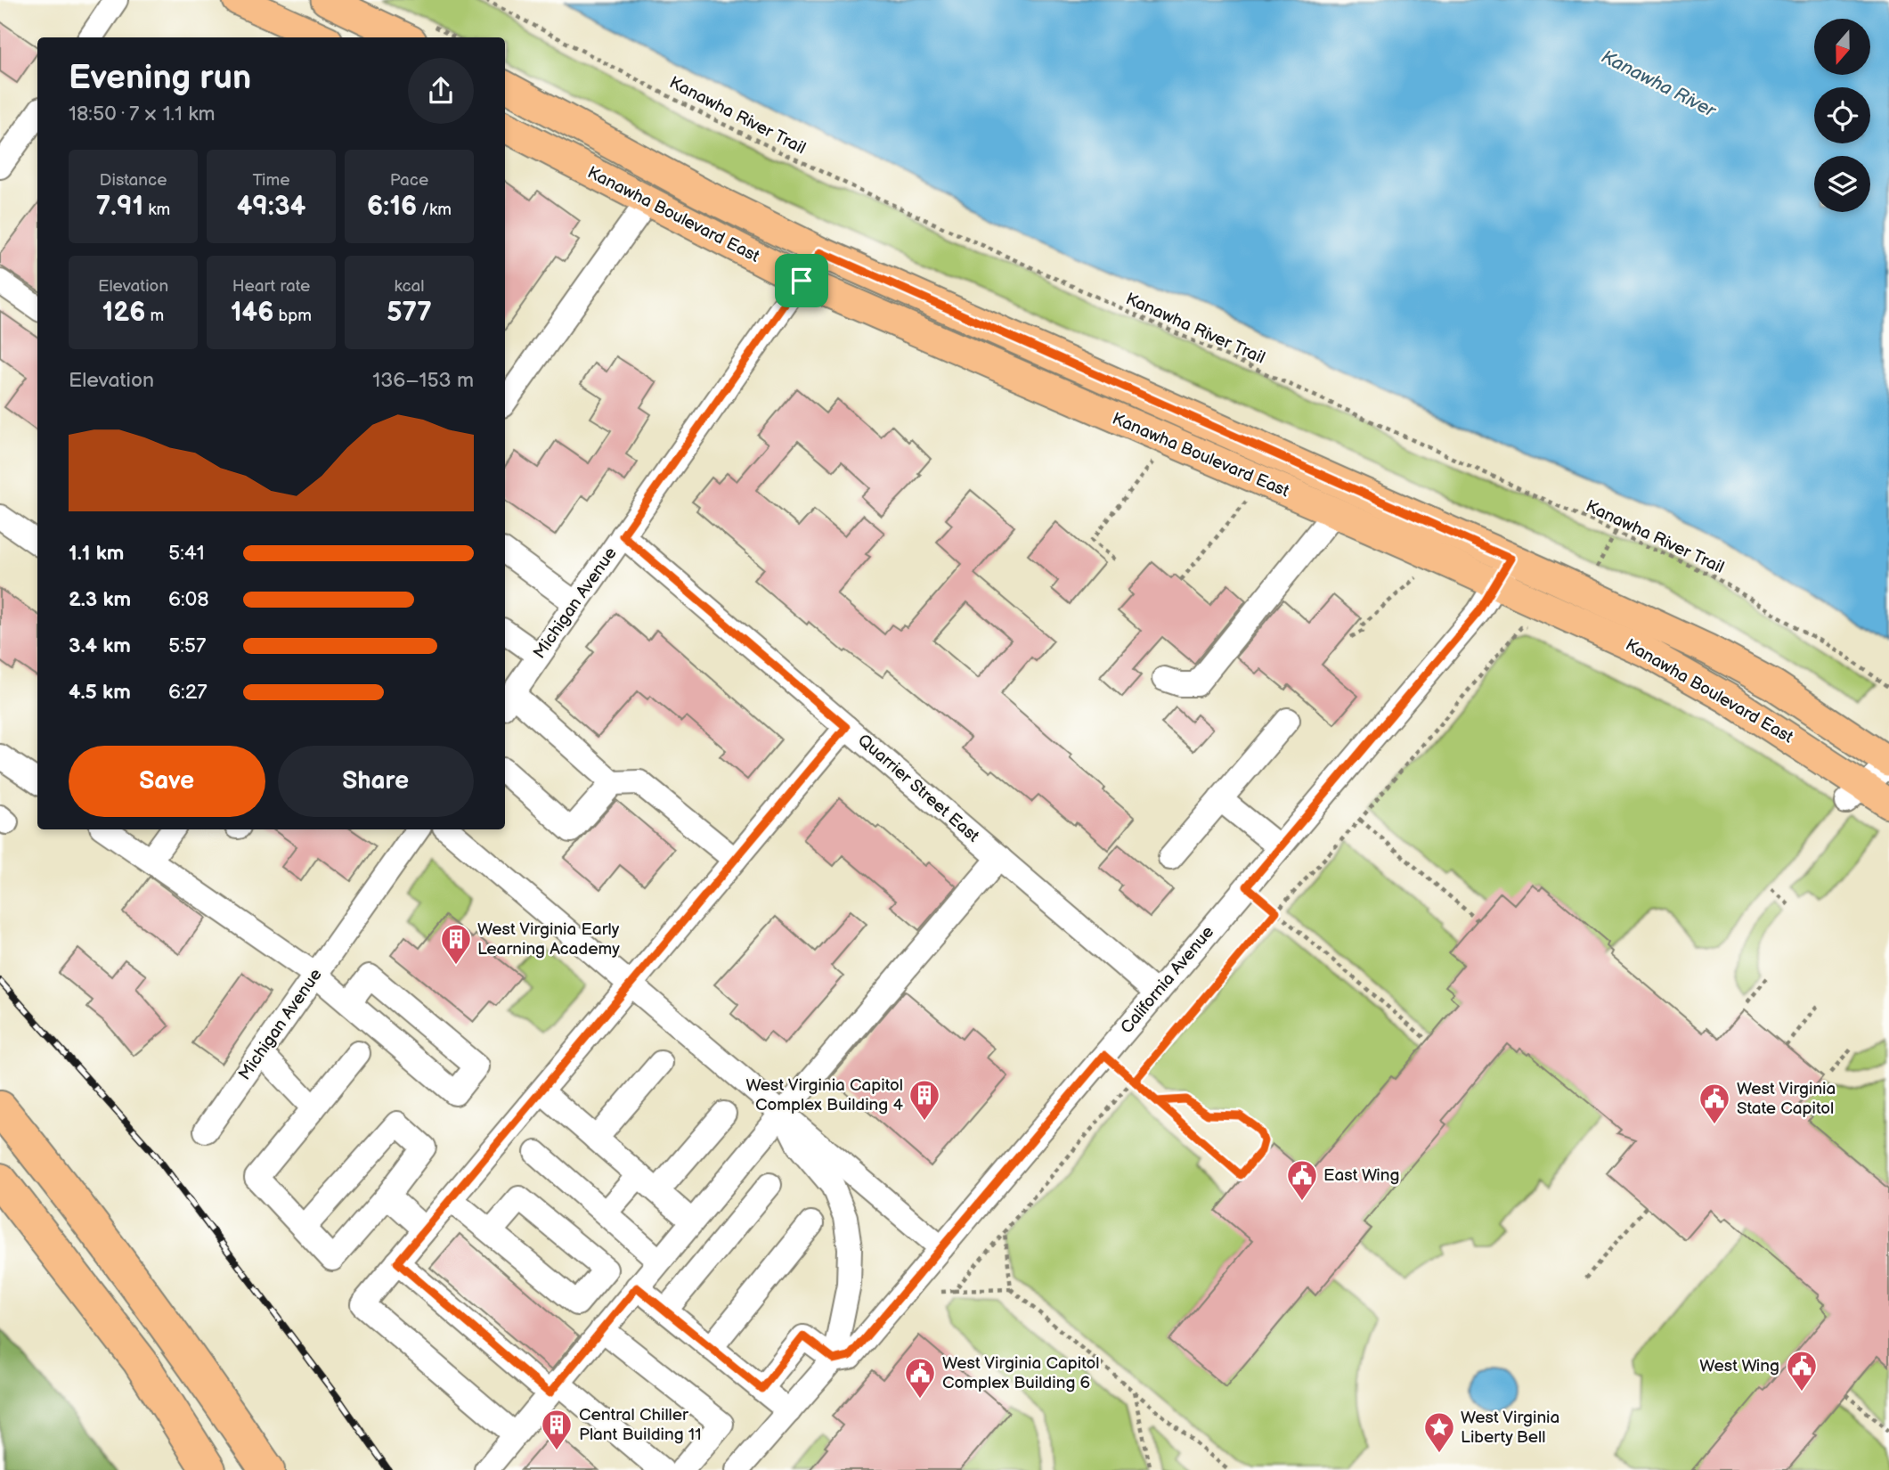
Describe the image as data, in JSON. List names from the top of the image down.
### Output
{
  "streets": {
    "main road": ["Kanawha Boulevard East"],
    "street": ["Michigan Avenue", "Quarrier Street East", "California Avenue"],
    "path": ["Kanawha River Trail"]
  },
  "crossings": [
    ["Kanawha Boulevard East", "Michigan Avenue"],
    ["Kanawha Boulevard East", "California Avenue"],
    ["Michigan Avenue", "Quarrier Street East"],
    ["Quarrier Street East", "California Avenue"]
  ],
  "water": ["Kanawha River"],
  "places": {
    "building": ["West Virginia Early Learning Academy", "West Virginia Capitol Complex Building 4", "Central Chiller Plant Building 11"],
    "public building": [
      "West Virginia State Capitol",
      "East Wing",
      "West Wing",
      "West Virginia Capitol Complex Building 6"
    ],
    "place": ["West Virginia Liberty Bell"]
  },
  "north": "bottom",
  "page": {
    "heading": ["Evening run", "18:50 · 7 × 1.1 km"],
    "stats": [
      ["Distance", "7.91 km"],
      ["Time", "49:34"],
      ["Pace", "6:16 /km"],
      ["Elevation", "126 m"],
      ["Heart rate", "146 bpm"],
      ["kcal", "577"]
    ],
    "chart": ["Elevation", "136–153 m"],
    "list": [
      {
        "name": "1.1 km",
        "note": "5:41"
      },
      {
        "name": "2.3 km",
        "note": "6:08"
      },
      {
        "name": "3.4 km",
        "note": "5:57"
      },
      {
        "name": "4.5 km",
        "note": "6:27"
      }
    ],
    "buttons": ["Save", "Share"]
  }
}
